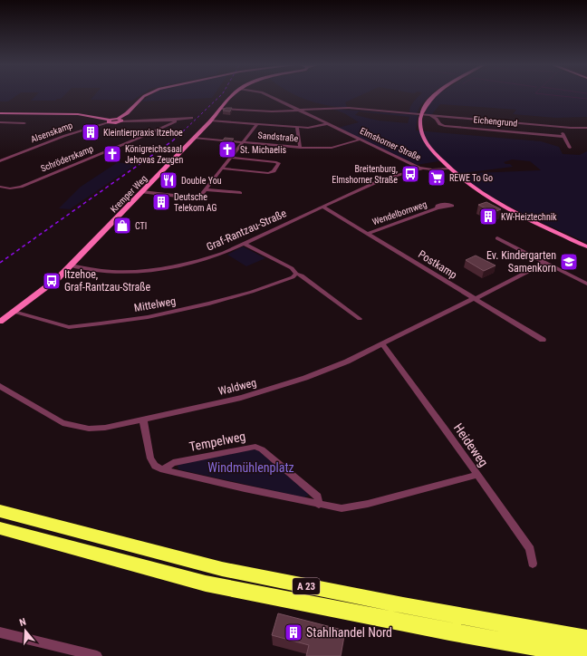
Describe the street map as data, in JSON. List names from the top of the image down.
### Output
{
  "streets": {
    "highway": ["A 23"],
    "main road": ["Kremper Weg"],
    "street": [
      "Eichengrund",
      "Alsenskamp",
      "Sandstraße",
      "Elmshorner Straße",
      "Schröderskamp",
      "Wendelbornweg",
      "Graf-Rantzau-Straße",
      "Postkamp",
      "Mittelweg",
      "Waldweg",
      "Tempelweg",
      "Heideweg"
    ]
  },
  "crossings": [
    ["Sandstraße", "Elmshorner Straße"],
    ["Sandstraße", "Kremper Weg"],
    ["Elmshorner Straße", "Graf-Rantzau-Straße"],
    ["Kremper Weg", "Graf-Rantzau-Straße"],
    ["Kremper Weg", "Mittelweg"],
    ["Wendelbornweg", "Postkamp"],
    ["Graf-Rantzau-Straße", "Postkamp"],
    ["Postkamp", "Waldweg"],
    ["Waldweg", "Heideweg"]
  ],
  "parks": ["Windmühlenplatz"],
  "places": {
    "building": [
      "Kleintierpraxis Itzehoe",
      "Deutsche Telekom AG",
      "KW-Heiztechnik",
      "Stahlhandel Nord"
    ],
    "church": ["St. Michaelis", "Königreichssaal Jehovas Zeugen"],
    "bus stop": ["Breitenburg, Elmshorner Straße", "Itzehoe, Graf-Rantzau-Straße"],
    "supermarket": ["REWE To Go"],
    "restaurant": ["Double You"],
    "shop": ["CTI"],
    "school or university": ["Ev. Kindergarten Samenkorn"]
  },
  "north": "top"
}
